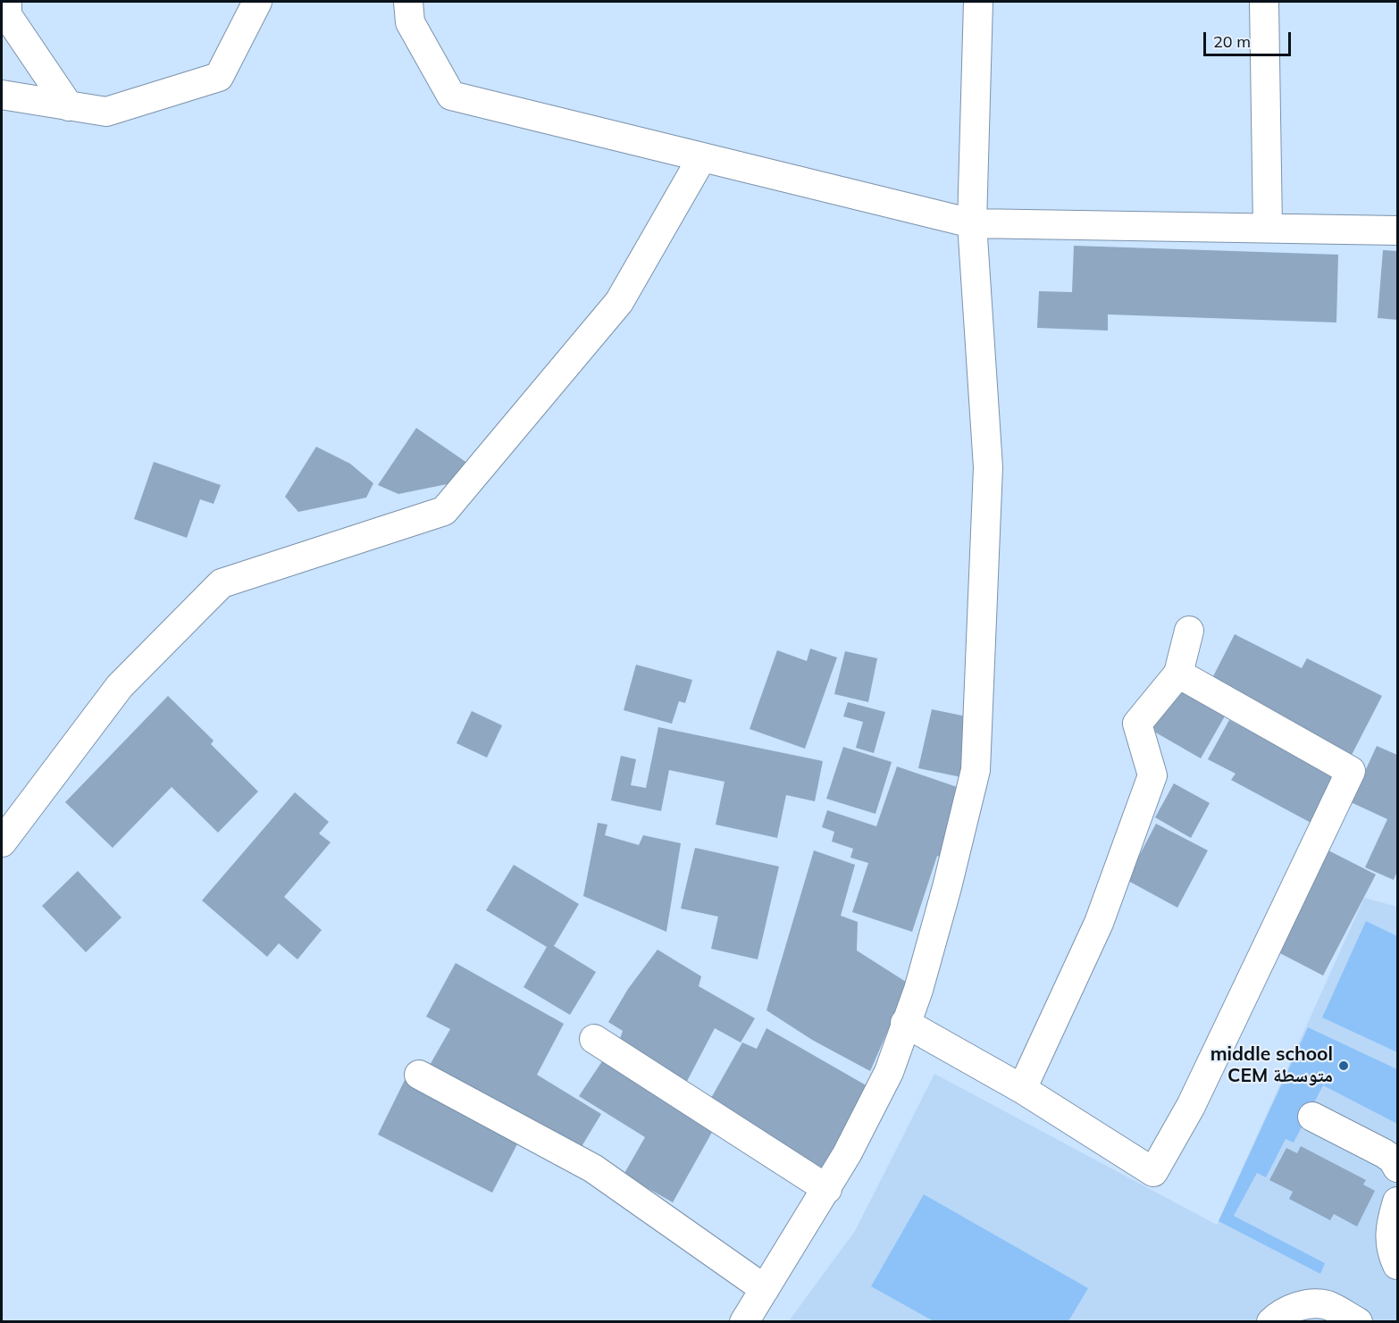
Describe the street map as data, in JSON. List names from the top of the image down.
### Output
{
  "places": ["middle school CEM متوسطة"],
  "scale_bar": "20 m"
}
